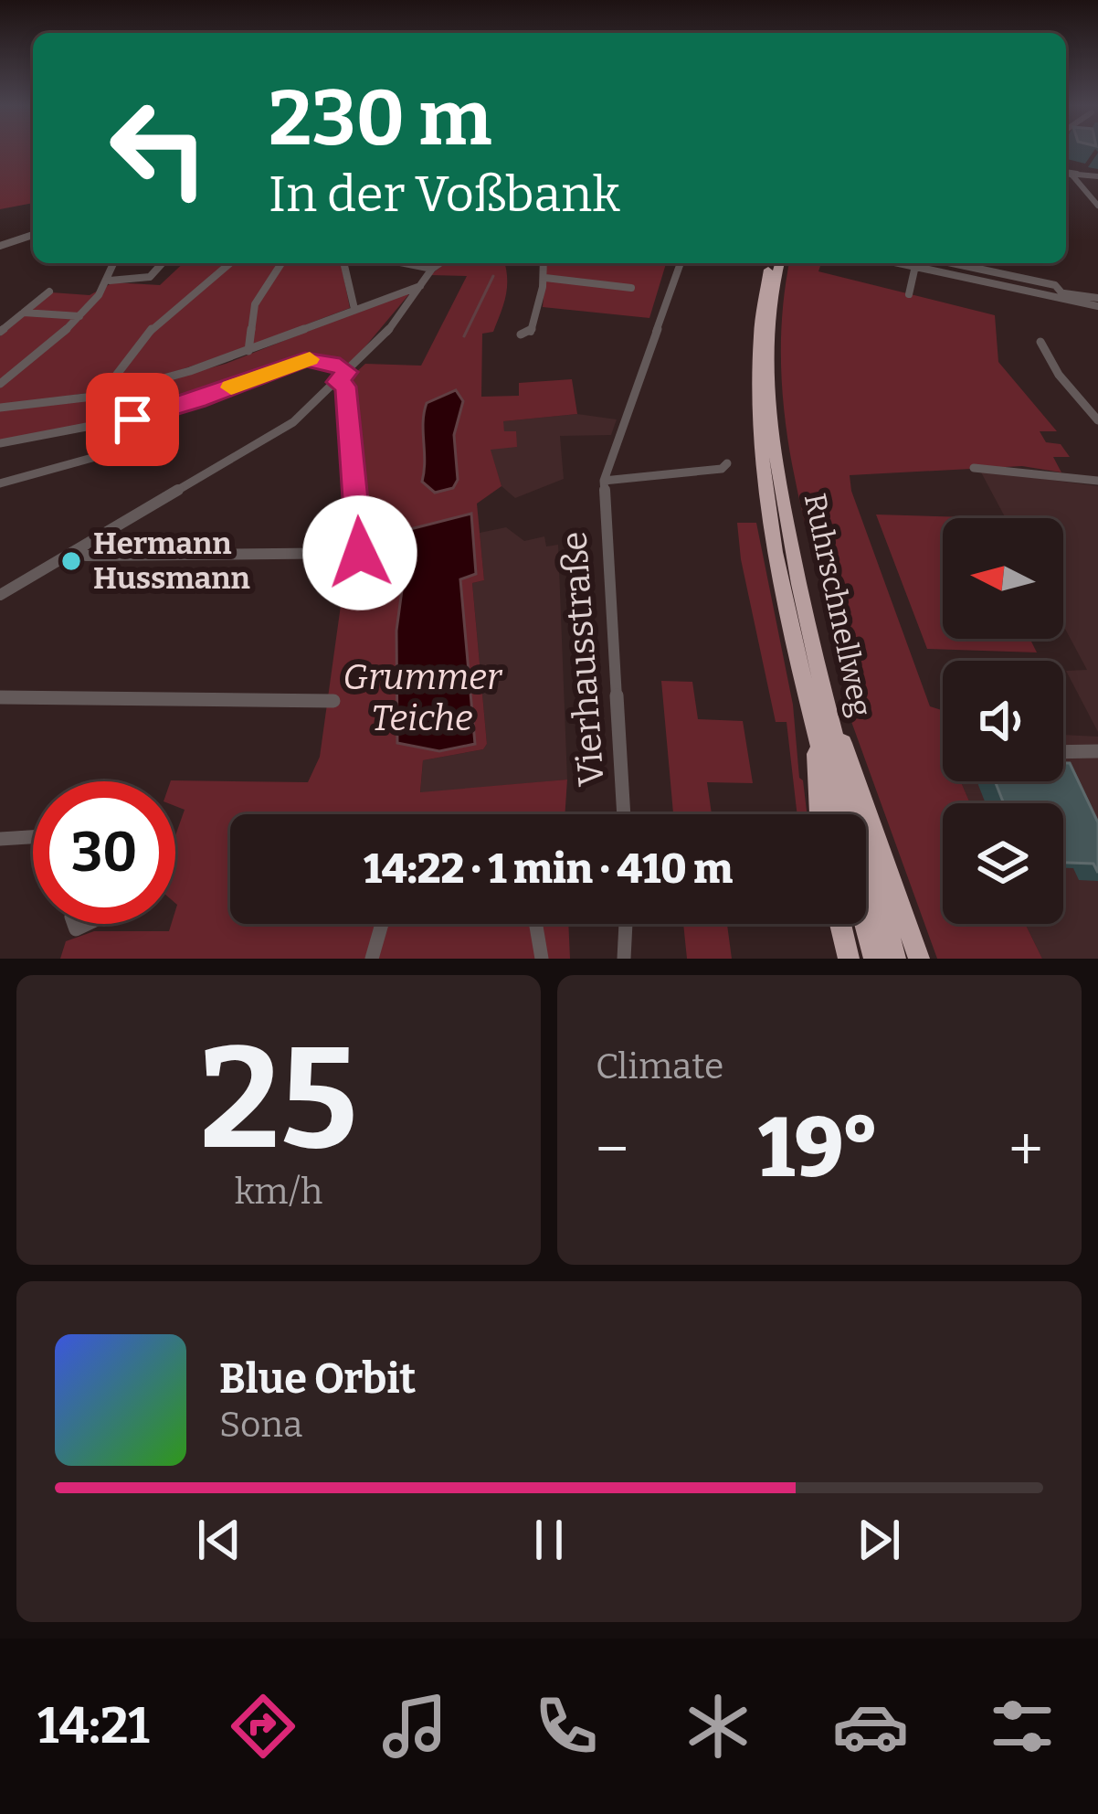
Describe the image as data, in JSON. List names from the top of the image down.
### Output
{
  "streets": {
    "highway": ["Ruhrschnellweg"],
    "street": ["Vierhausstraße"]
  },
  "parks": ["Grummer Teiche"],
  "places": ["Hermann Hussmann"],
  "north": "left",
  "page": {
    "turn": ["230 m", "In der Voßbank"],
    "limit": "30",
    "trip": "14:22 · 1 min · 410 m",
    "tile": [
      ["25", "km/h"],
      "Climate"
    ],
    "heat": ["−", "19°", "+"],
    "song": ["Blue Orbit", "Sona"],
    "tabs": "14:21"
  }
}
